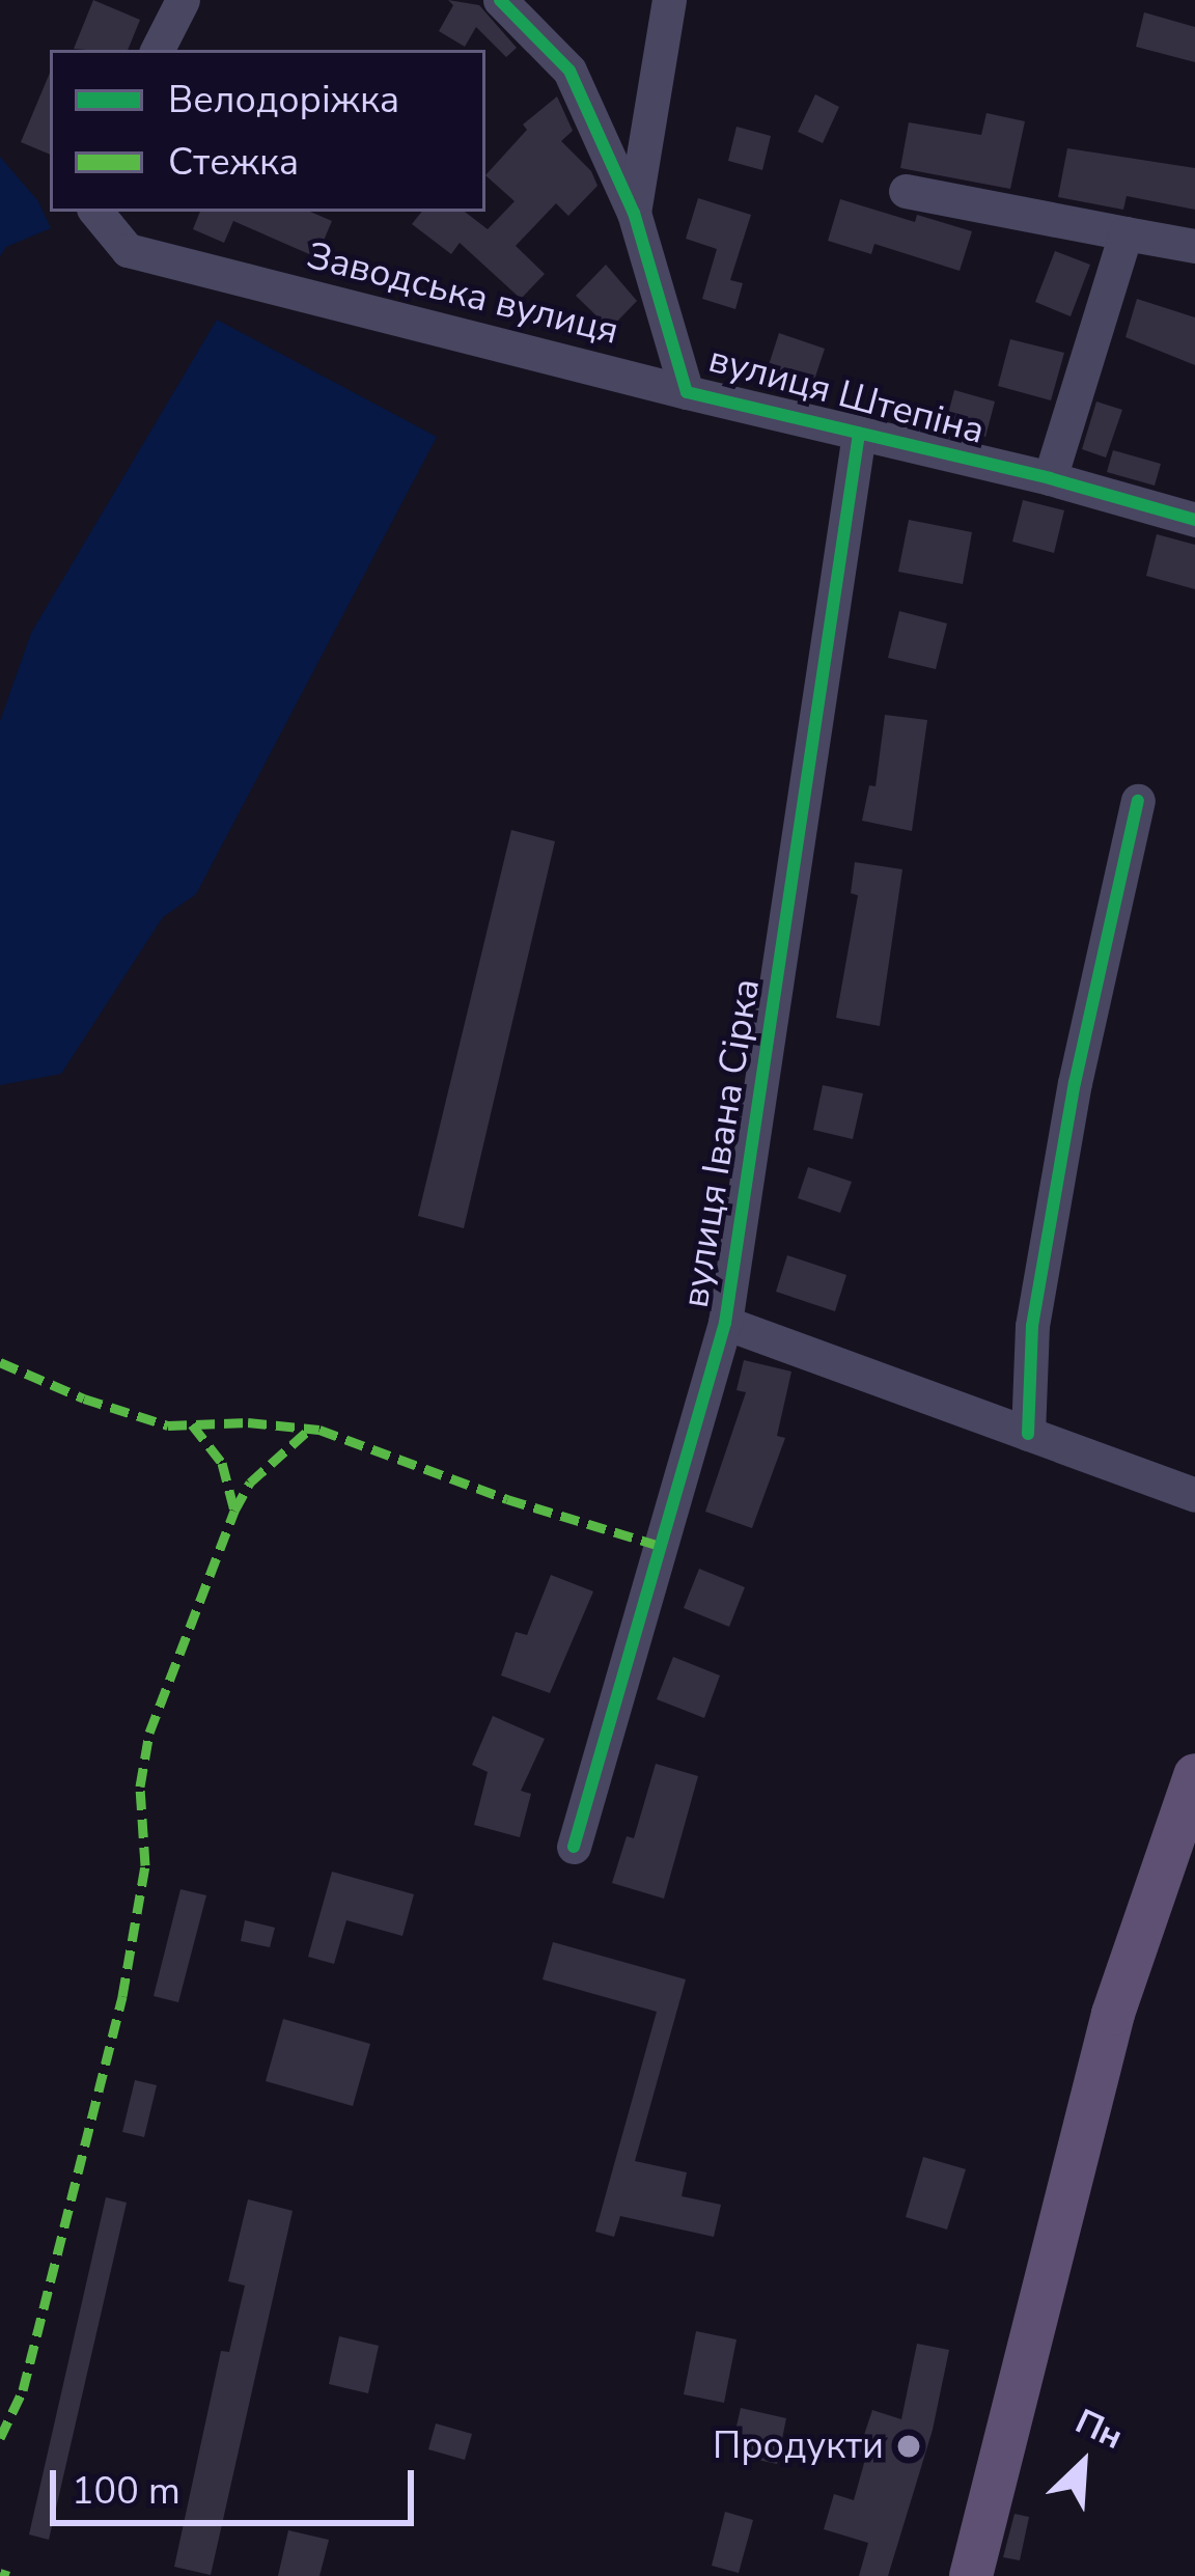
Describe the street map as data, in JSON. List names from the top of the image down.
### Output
{
  "streets": {
    "street": ["Заводська вулиця", "вулиця Штепіна", "вулиця Івана Сірка"]
  },
  "crossings": [
    ["Заводська вулиця", "вулиця Штепіна"],
    ["вулиця Штепіна", "вулиця Івана Сірка"]
  ],
  "places": ["Продукти"],
  "legend": ["Велодоріжка", "Стежка"],
  "scale_bar": "100 m",
  "north": "top right"
}
